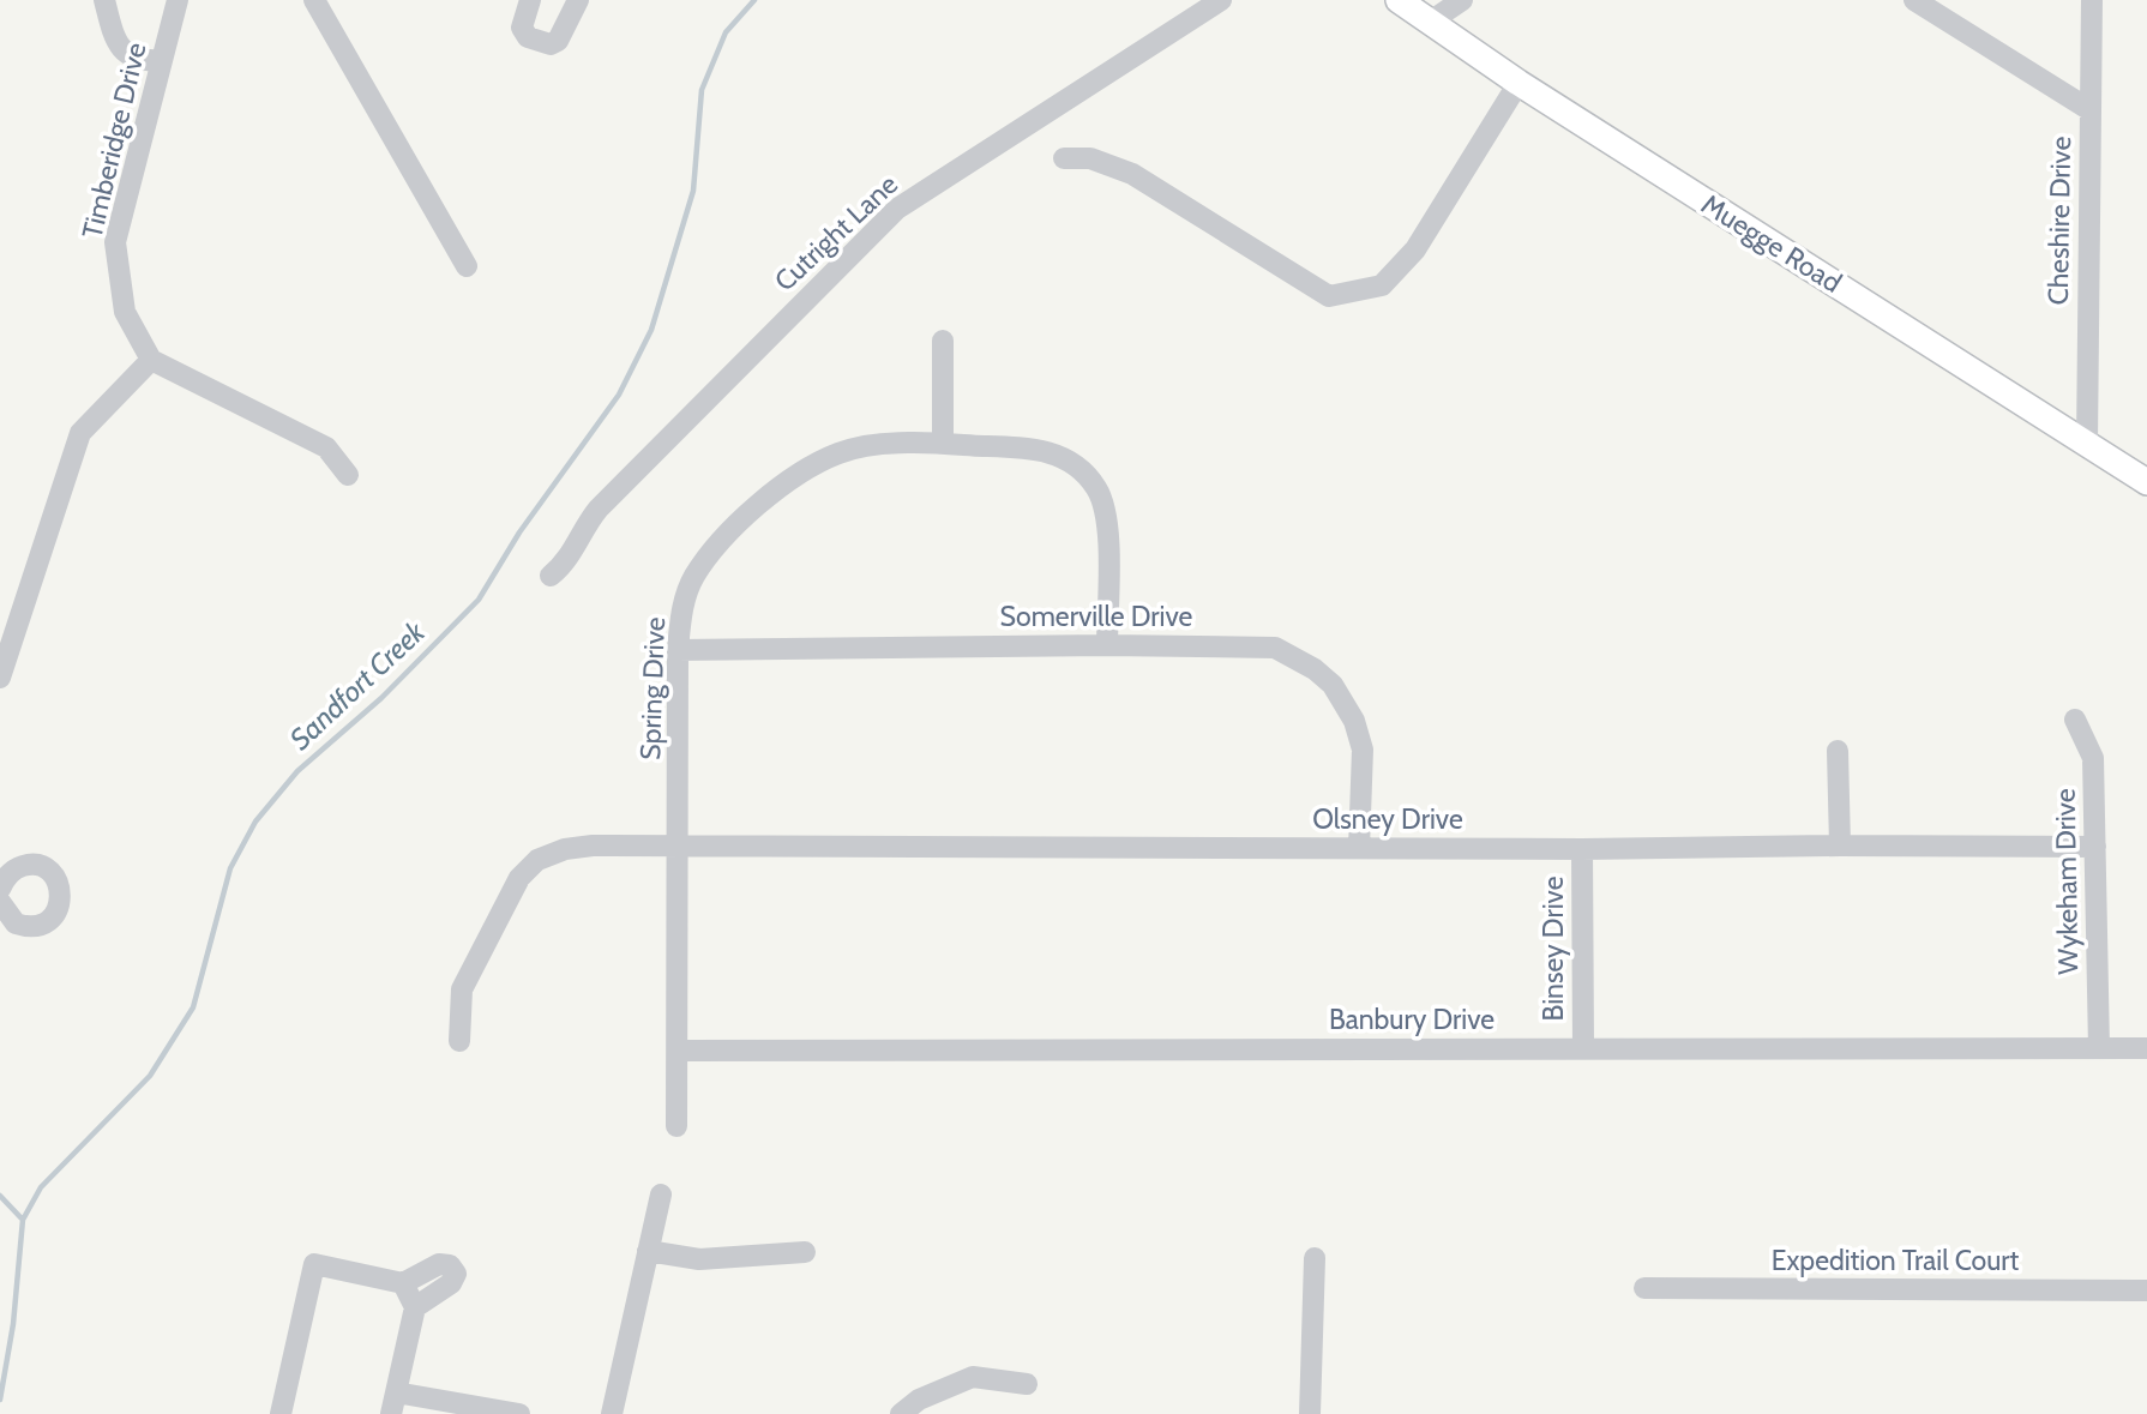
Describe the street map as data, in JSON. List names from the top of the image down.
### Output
{
  "streets": {
    "main road": ["Muegge Road"],
    "street": [
      "Timberidge Drive",
      "Cheshire Drive",
      "Cutright Lane",
      "Somerville Drive",
      "Spring Drive",
      "Olsney Drive",
      "Wykeham Drive",
      "Binsey Drive",
      "Banbury Drive",
      "Expedition Trail Court"
    ]
  },
  "crossings": [
    ["Cheshire Drive", "Muegge Road"],
    ["Somerville Drive", "Spring Drive"],
    ["Somerville Drive", "Olsney Drive"],
    ["Spring Drive", "Olsney Drive"],
    ["Spring Drive", "Banbury Drive"],
    ["Olsney Drive", "Wykeham Drive"],
    ["Olsney Drive", "Binsey Drive"],
    ["Wykeham Drive", "Banbury Drive"],
    ["Binsey Drive", "Banbury Drive"]
  ],
  "water": ["Sandfort Creek"]
}
